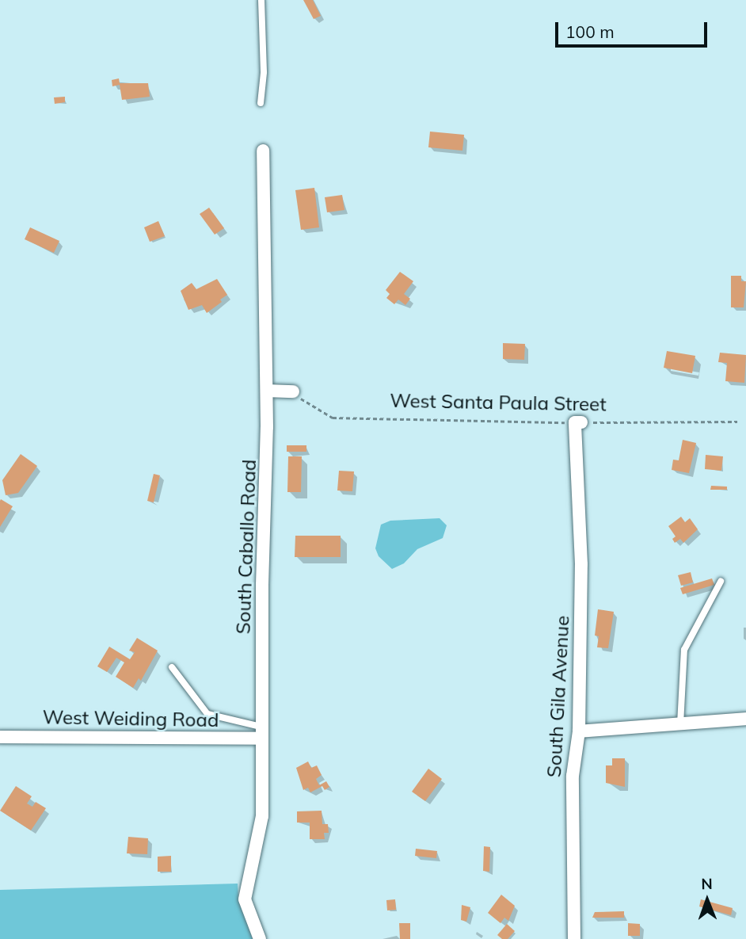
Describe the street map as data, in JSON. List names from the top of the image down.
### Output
{
  "streets": {
    "street": ["South Caballo Road", "South Gila Avenue", "West Weiding Road"],
    "path": ["West Santa Paula Street"]
  },
  "crossings": [
    ["West Santa Paula Street", "South Gila Avenue"],
    ["South Caballo Road", "West Weiding Road"]
  ],
  "scale_bar": "100 m",
  "north": "top"
}
